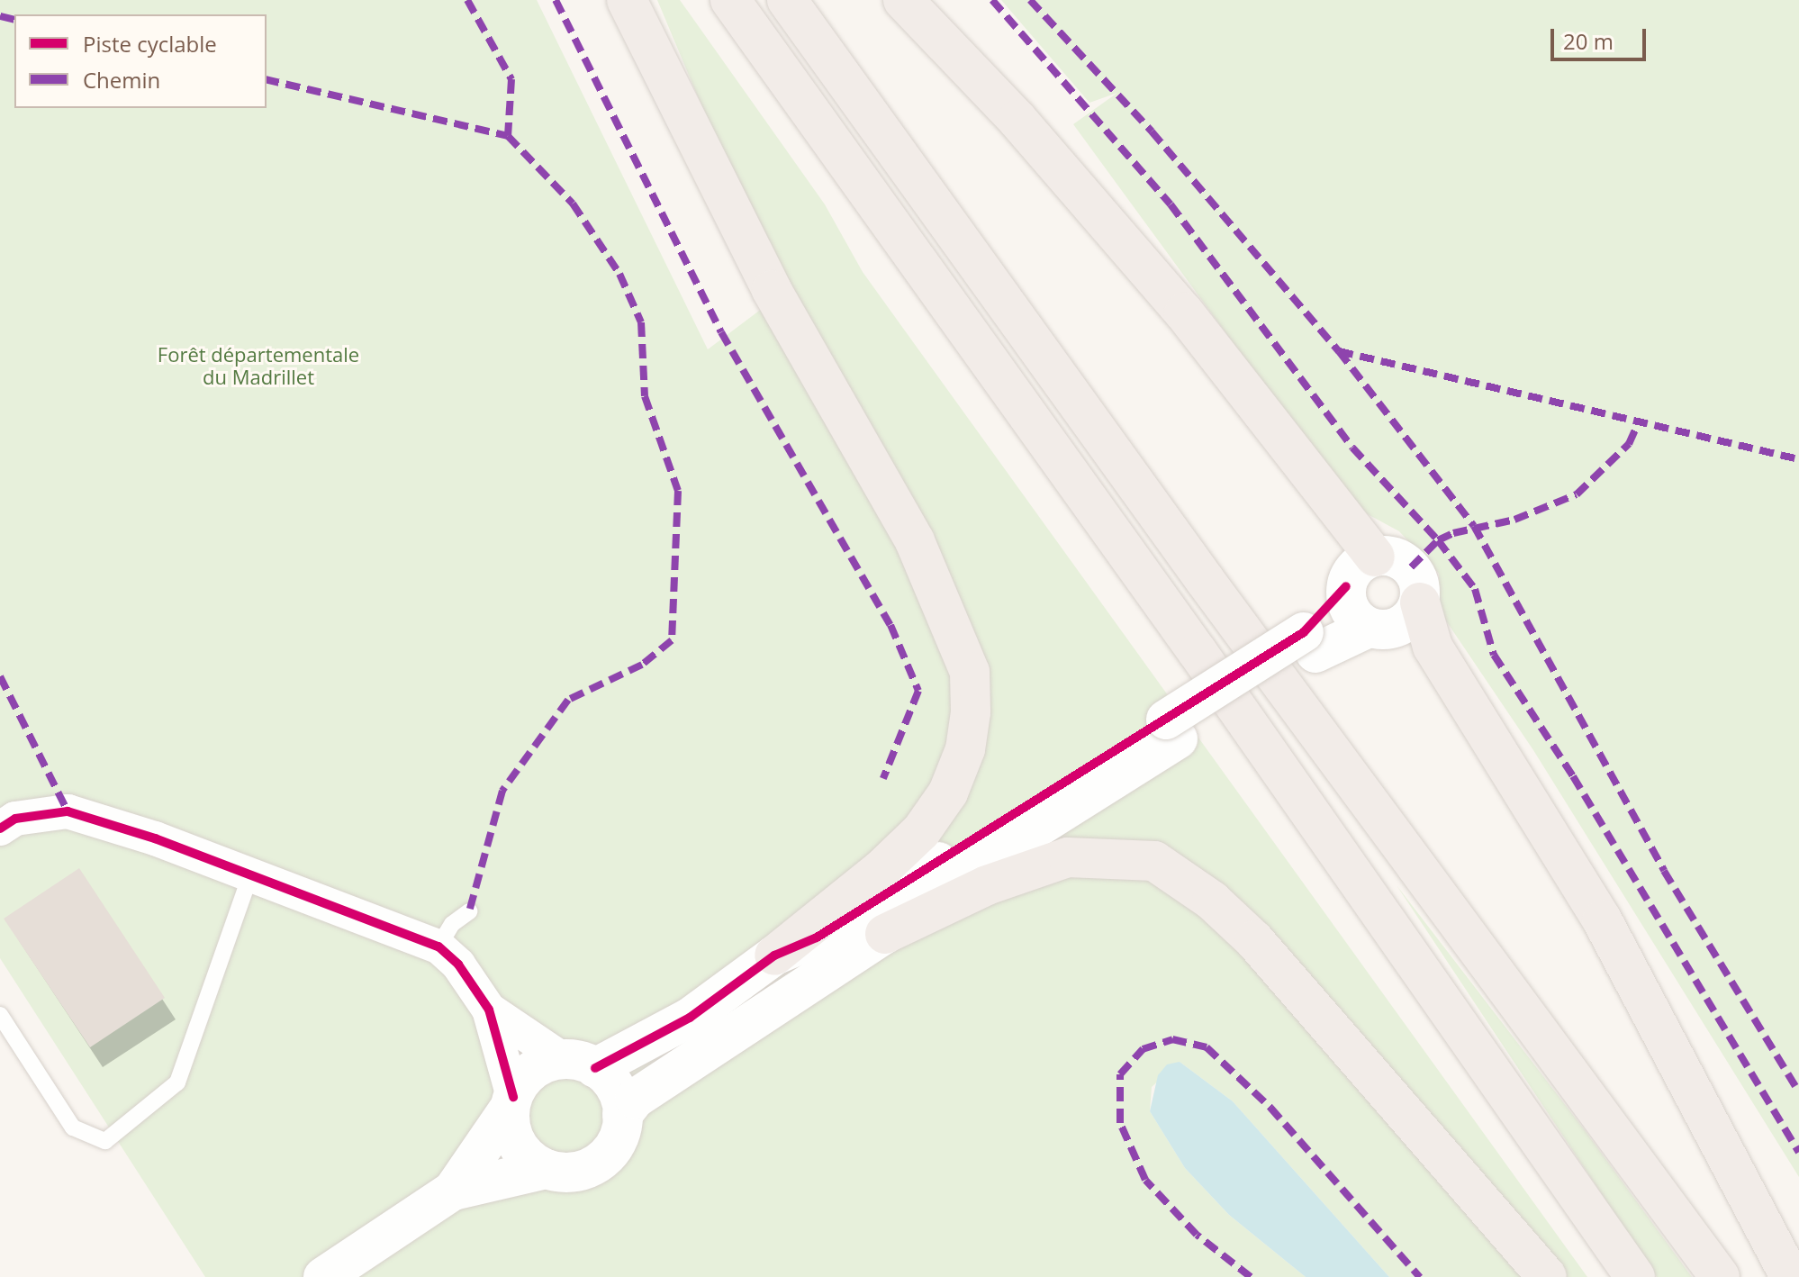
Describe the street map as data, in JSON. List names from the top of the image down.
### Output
{
  "parks": ["Forêt départementale du Madrillet"],
  "legend": ["Piste cyclable", "Chemin"],
  "scale_bar": "20 m"
}
